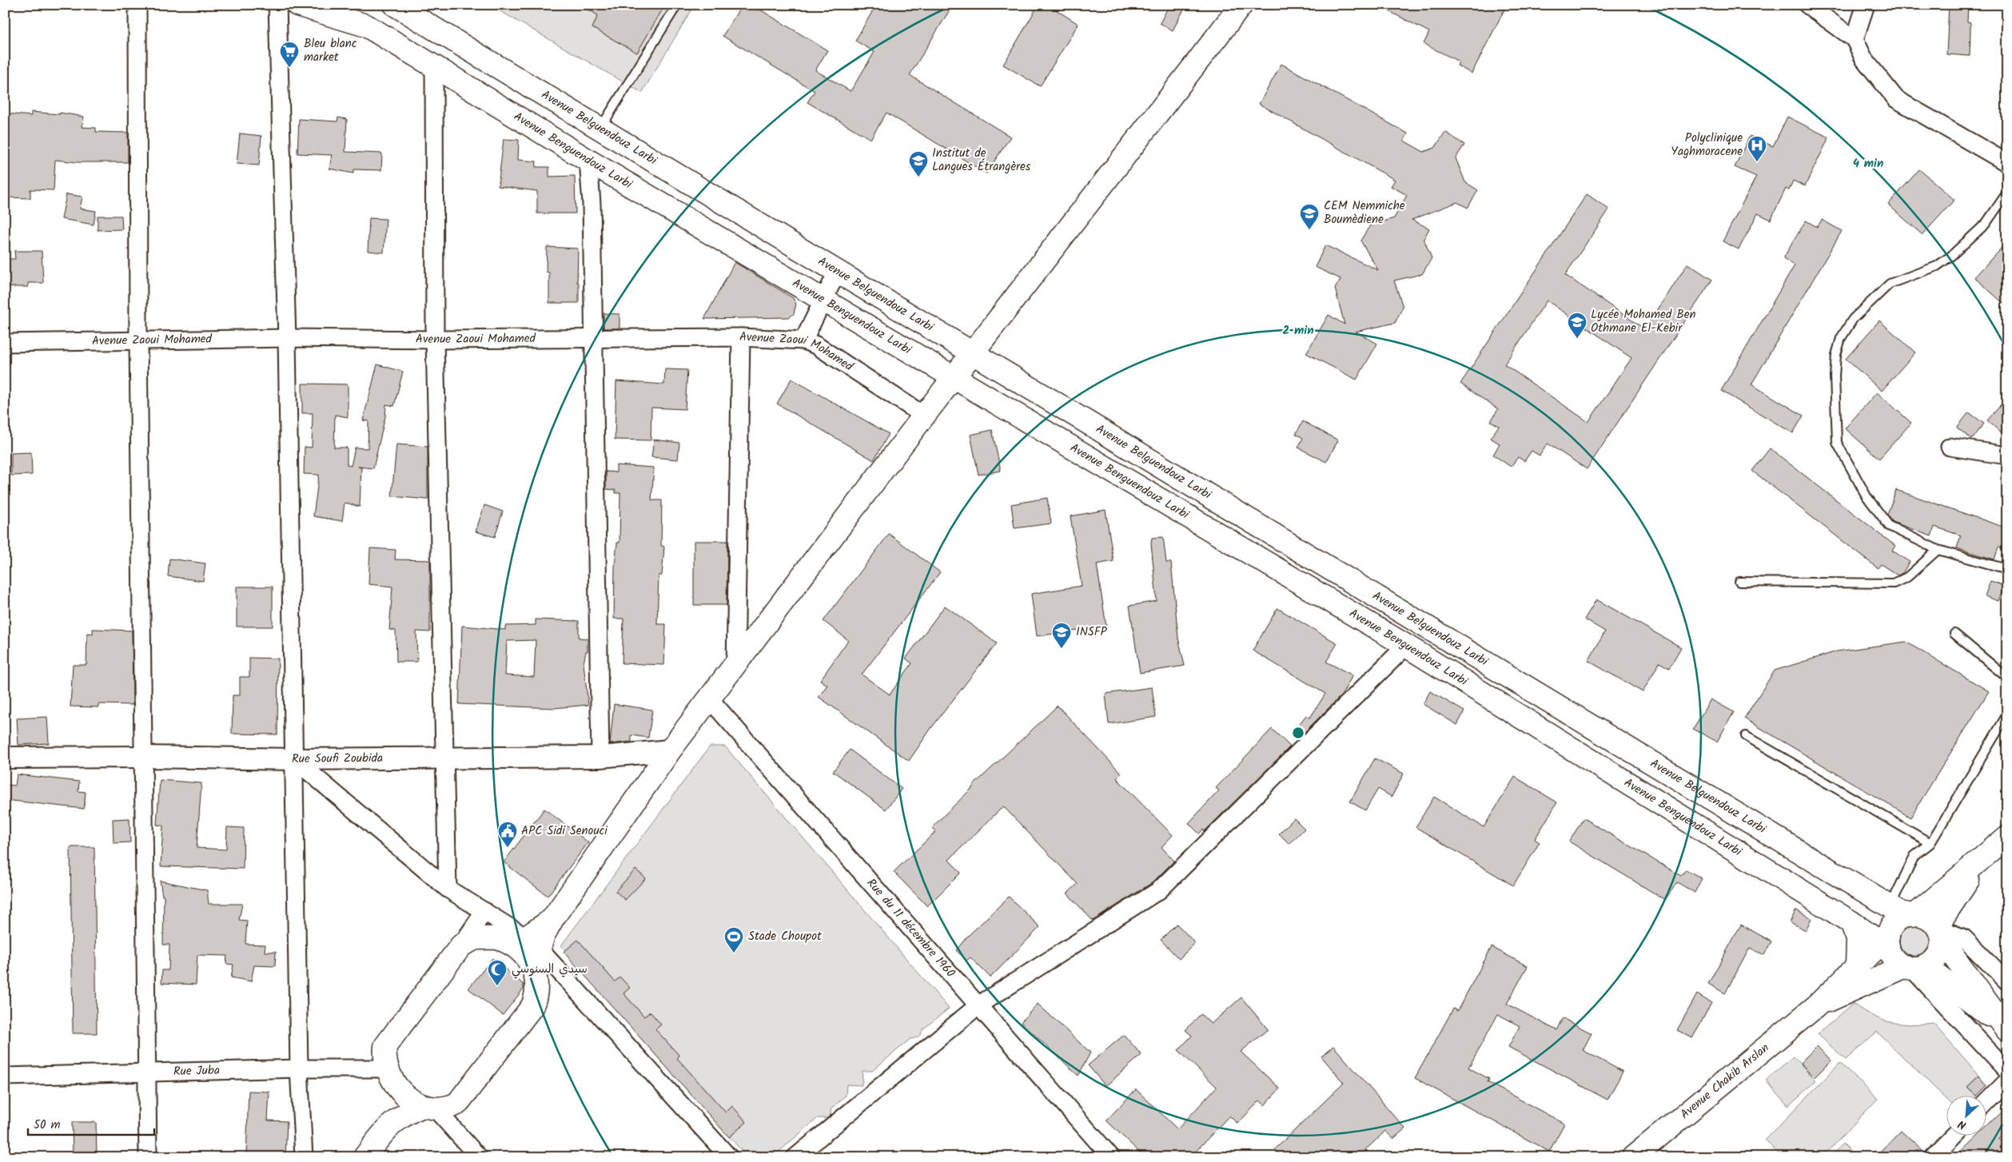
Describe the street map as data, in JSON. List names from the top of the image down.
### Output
{
  "streets": {
    "main road": ["Avenue Belguendouz Larbi", "Avenue Benguendouz Larbi", "Avenue Chakib Arslan"],
    "street": [
      "Avenue Zaoui Mohamed",
      "Rue Soufi Zoubida",
      "Rue du 11 décembre 1960",
      "Rue Juba"
    ]
  },
  "crossings": [
    ["Avenue Belguendouz Larbi", "Avenue Benguendouz Larbi"]
  ],
  "places": {
    "supermarket": ["Bleu blanc market"],
    "hospital": ["Polyclinique Yaghmoracene"],
    "school or university": [
      "Institut de Langues Étrangères",
      "CEM Nemmiche Boumèdiene",
      "Lycée Mohamed Ben Othmane El-Kebir",
      "INSFP"
    ],
    "public building": ["APC Sidi Senouci"],
    "sports": ["Stade Choupot"],
    "mosque": ["سيدي السنوسي"]
  },
  "scale_bar": "50 m",
  "north": "bottom left",
  "rings": ["4 min", "2 min"]
}
